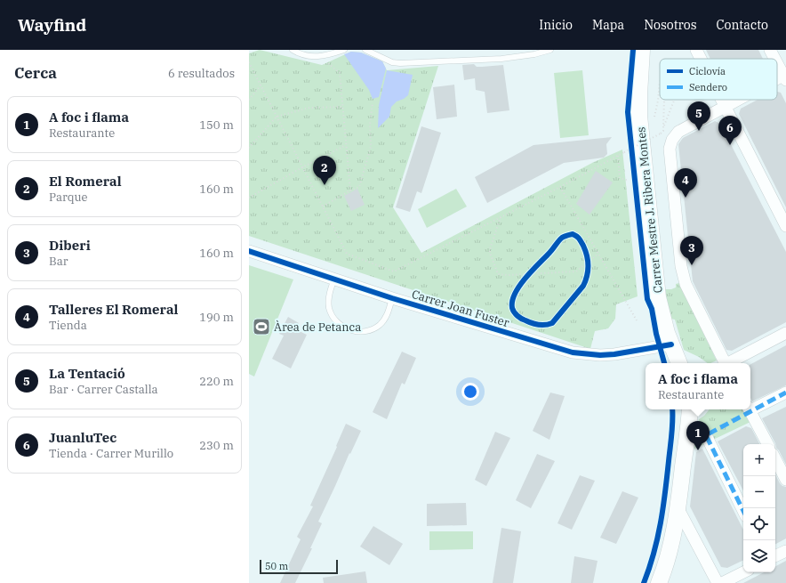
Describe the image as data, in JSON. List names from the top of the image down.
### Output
{
  "streets": {
    "street": ["Carrer Mestre J. Ribera Montes", "Carrer Joan Fuster"]
  },
  "crossings": [
    ["Carrer Mestre J. Ribera Montes", "Carrer Joan Fuster"]
  ],
  "places": {
    "sports": ["Àrea de Petanca"]
  },
  "legend": ["Ciclovía", "Sendero"],
  "scale_bar": "50 m",
  "page": {
    "header": "Wayfind",
    "nav": [
      "Inicio",
      "Mapa",
      "Nosotros",
      "Contacto"
    ],
    "heading": ["Cerca", "6 resultados"],
    "list": [
      {
        "mark": "1",
        "name": "A foc i flama",
        "note": "Restaurante",
        "value": "150 m"
      },
      {
        "mark": "2",
        "name": "El Romeral",
        "note": "Parque",
        "value": "160 m"
      },
      {
        "mark": "3",
        "name": "Diberi",
        "note": "Bar",
        "value": "160 m"
      },
      {
        "mark": "4",
        "name": "Talleres El Romeral",
        "note": "Tienda",
        "value": "190 m"
      },
      {
        "mark": "5",
        "name": "La Tentació",
        "note": "Bar · Carrer Castalla",
        "value": "220 m"
      },
      {
        "mark": "6",
        "name": "JuanluTec",
        "note": "Tienda · Carrer Murillo",
        "value": "230 m"
      }
    ],
    "pins": [
      "5",
      "6",
      "2",
      "4",
      "3",
      "1"
    ],
    "popup": ["A foc i flama", "Restaurante"],
    "map_buttons": ["+", "−"],
    "scale": "50 m"
  }
}
